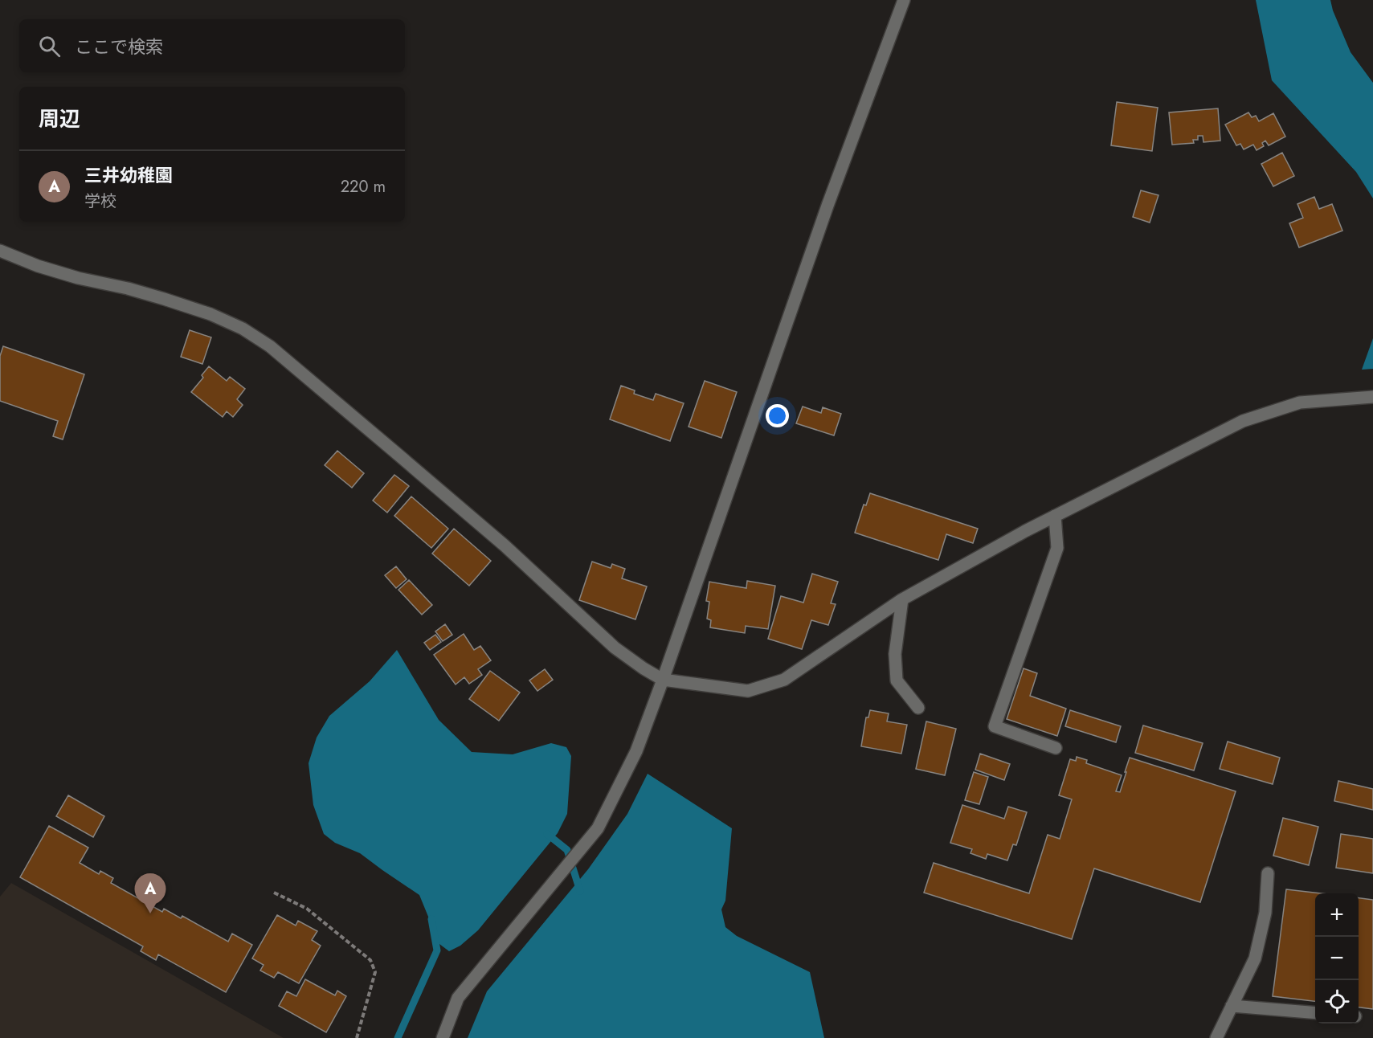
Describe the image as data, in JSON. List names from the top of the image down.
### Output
{
  "page": {
    "search": "ここで検索",
    "heading": "周辺",
    "list": [
      {
        "mark": "A",
        "name": "三井幼稚園",
        "note": "学校",
        "value": "220 m"
      }
    ],
    "pins": "A",
    "map_buttons": ["+", "−"]
  }
}
